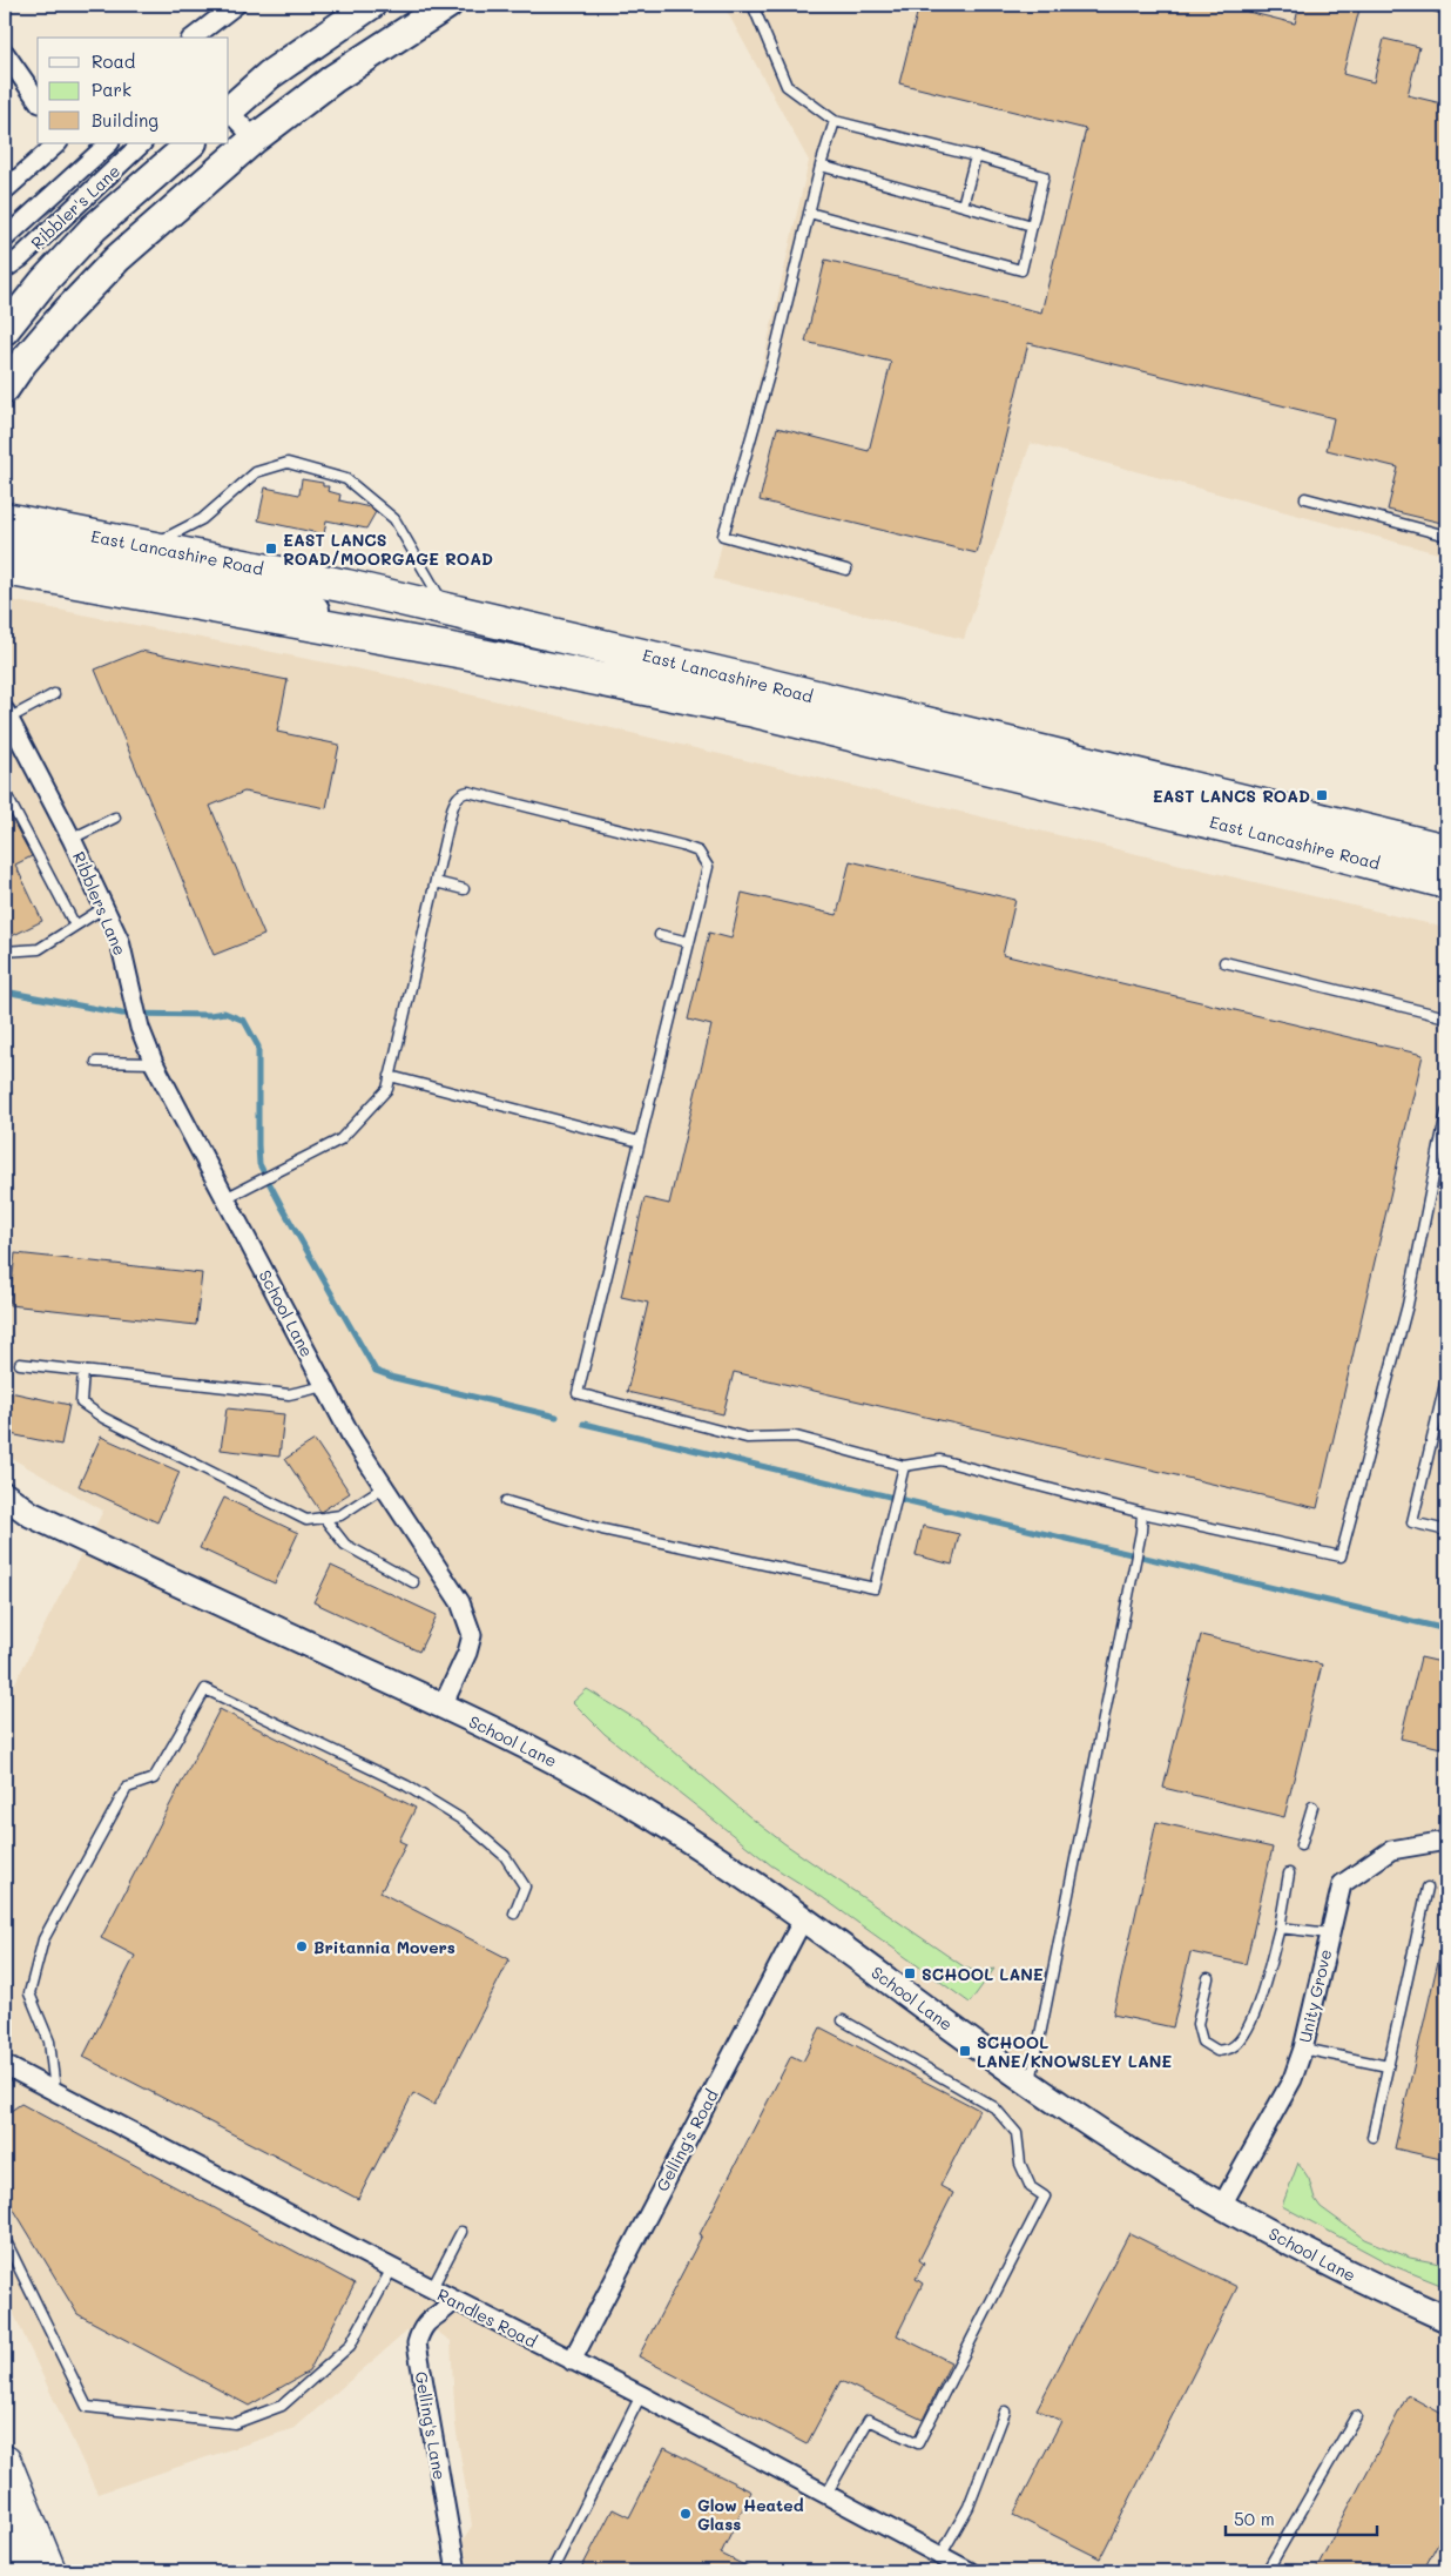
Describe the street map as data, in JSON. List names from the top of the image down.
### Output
{
  "streets": {
    "highway": ["East Lancashire Road"],
    "main road": ["School Lane"],
    "street": [
      "Ribbler's Lane",
      "Ribblers Lane",
      "Unity Grove",
      "Gelling's Road",
      "Randles Road",
      "Gelling's Lane"
    ]
  },
  "crossings": [
    ["Ribblers Lane", "School Lane"],
    ["School Lane", "Unity Grove"],
    ["School Lane", "Gelling's Road"],
    ["Gelling's Road", "Randles Road"],
    ["Randles Road", "Gelling's Lane"]
  ],
  "places": {
    "transit": [
      "EAST LANCS ROAD/MOORGAGE ROAD",
      "EAST LANCS ROAD",
      "SCHOOL LANE",
      "SCHOOL LANE/KNOWSLEY LANE"
    ],
    "other": ["Britannia Movers", "Glow Heated Glass"]
  },
  "legend": ["Road", "Park", "Building"],
  "scale_bar": "50 m"
}
